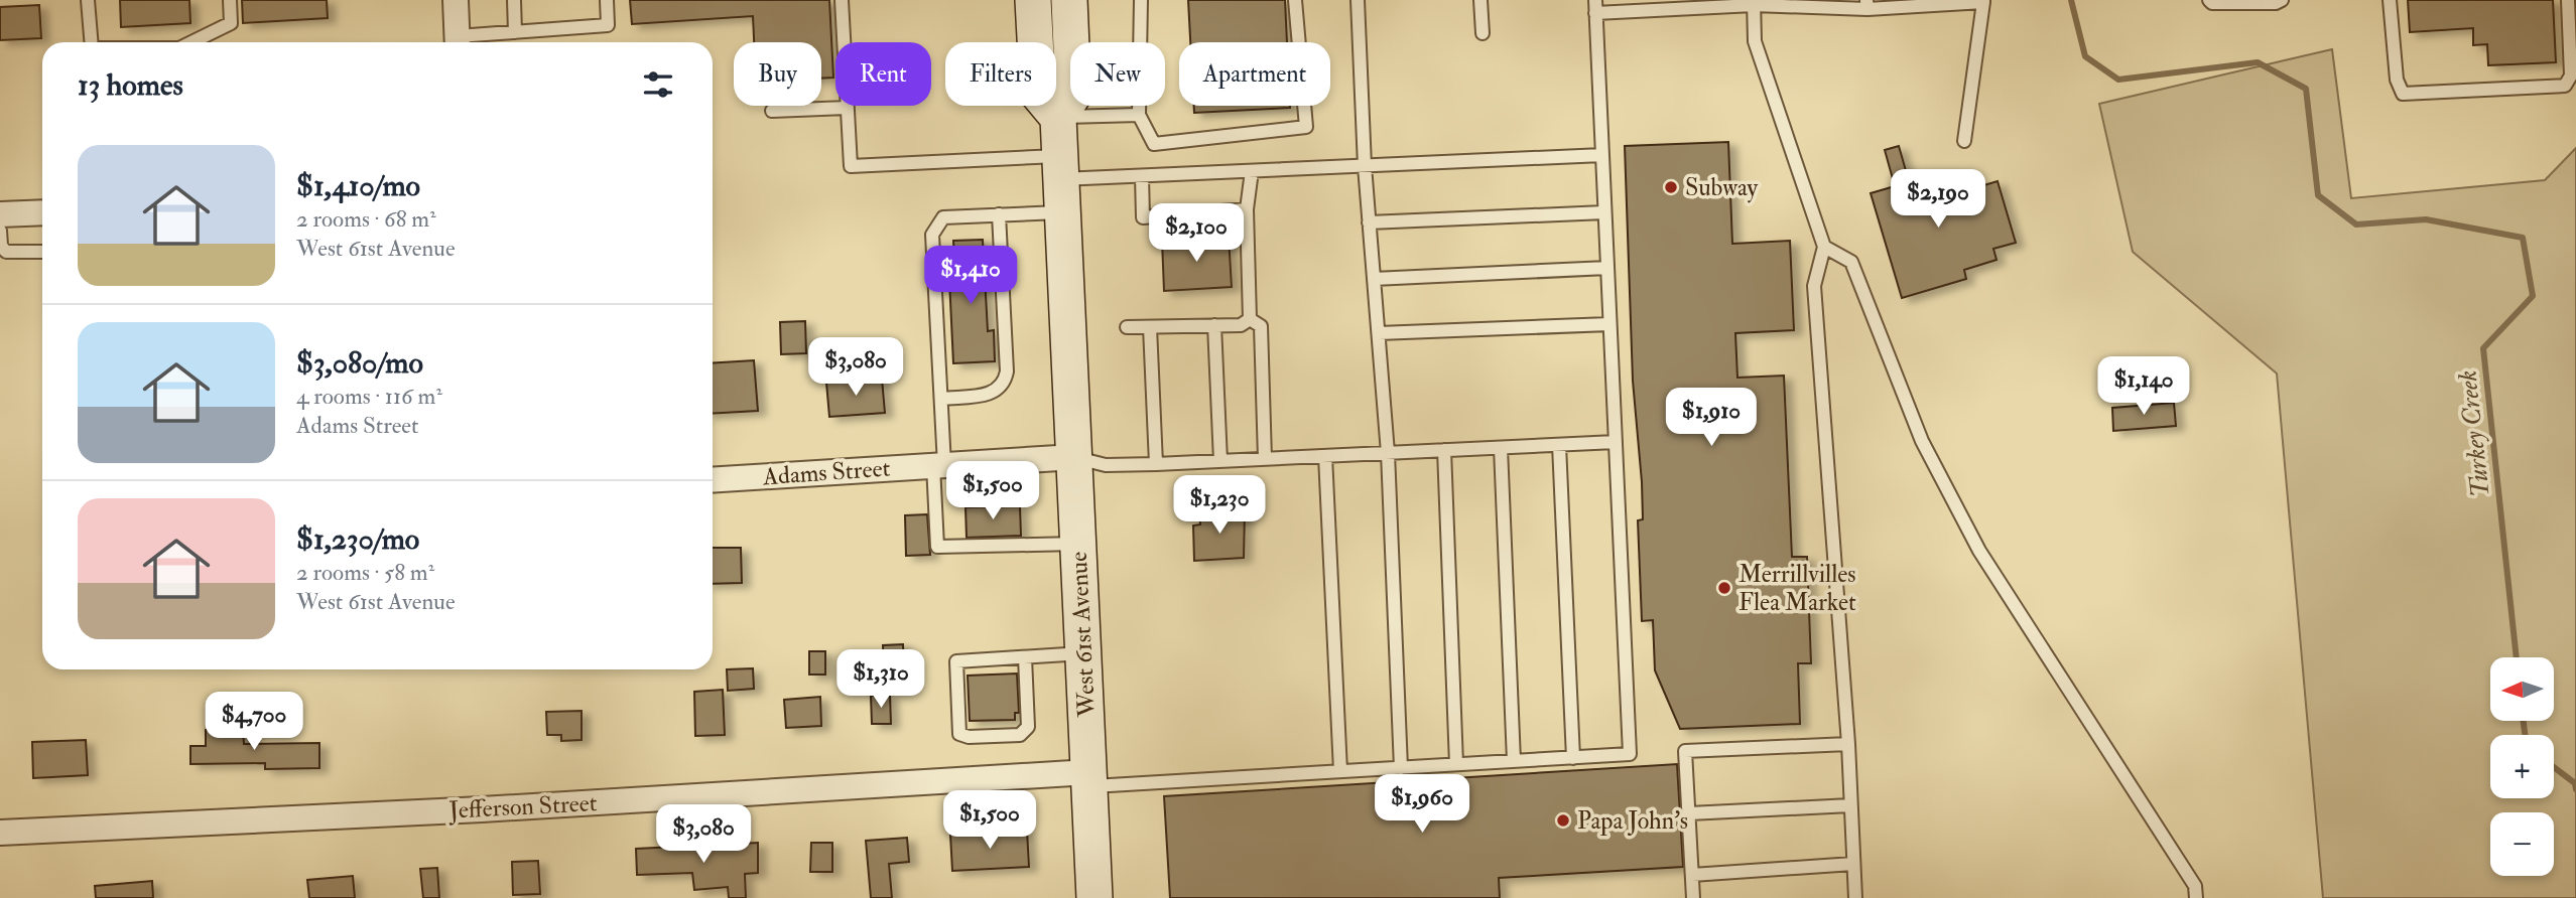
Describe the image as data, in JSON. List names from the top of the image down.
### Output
{
  "streets": {
    "main road": ["West 61st Avenue"],
    "street": ["Adams Street", "Jefferson Street"]
  },
  "crossings": [
    ["Adams Street", "West 61st Avenue"],
    ["West 61st Avenue", "Jefferson Street"]
  ],
  "water": ["Turkey Creek"],
  "places": ["Subway", "Merrillvilles Flea Market", "Papa John's"],
  "north": "left",
  "page": {
    "chip": [
      "Buy",
      "Rent",
      "Filters",
      "New",
      "Apartment"
    ],
    "heading": "13 homes",
    "list": [
      {
        "name": "$1,410/mo",
        "note": "2 rooms · 68 m² · West 61st Avenue"
      },
      {
        "name": "$3,080/mo",
        "note": "4 rooms · 116 m² · Adams Street"
      },
      {
        "name": "$1,230/mo",
        "note": "2 rooms · 58 m² · West 61st Avenue"
      }
    ],
    "price": [
      "$2,190",
      "$2,100",
      "$1,410",
      "$3,080",
      "$1,140",
      "$1,910",
      "$1,500",
      "$1,230",
      "$1,310",
      "$4,700",
      "$1,960",
      "$1,500",
      "$3,080"
    ],
    "map_buttons": ["+", "−"]
  }
}
